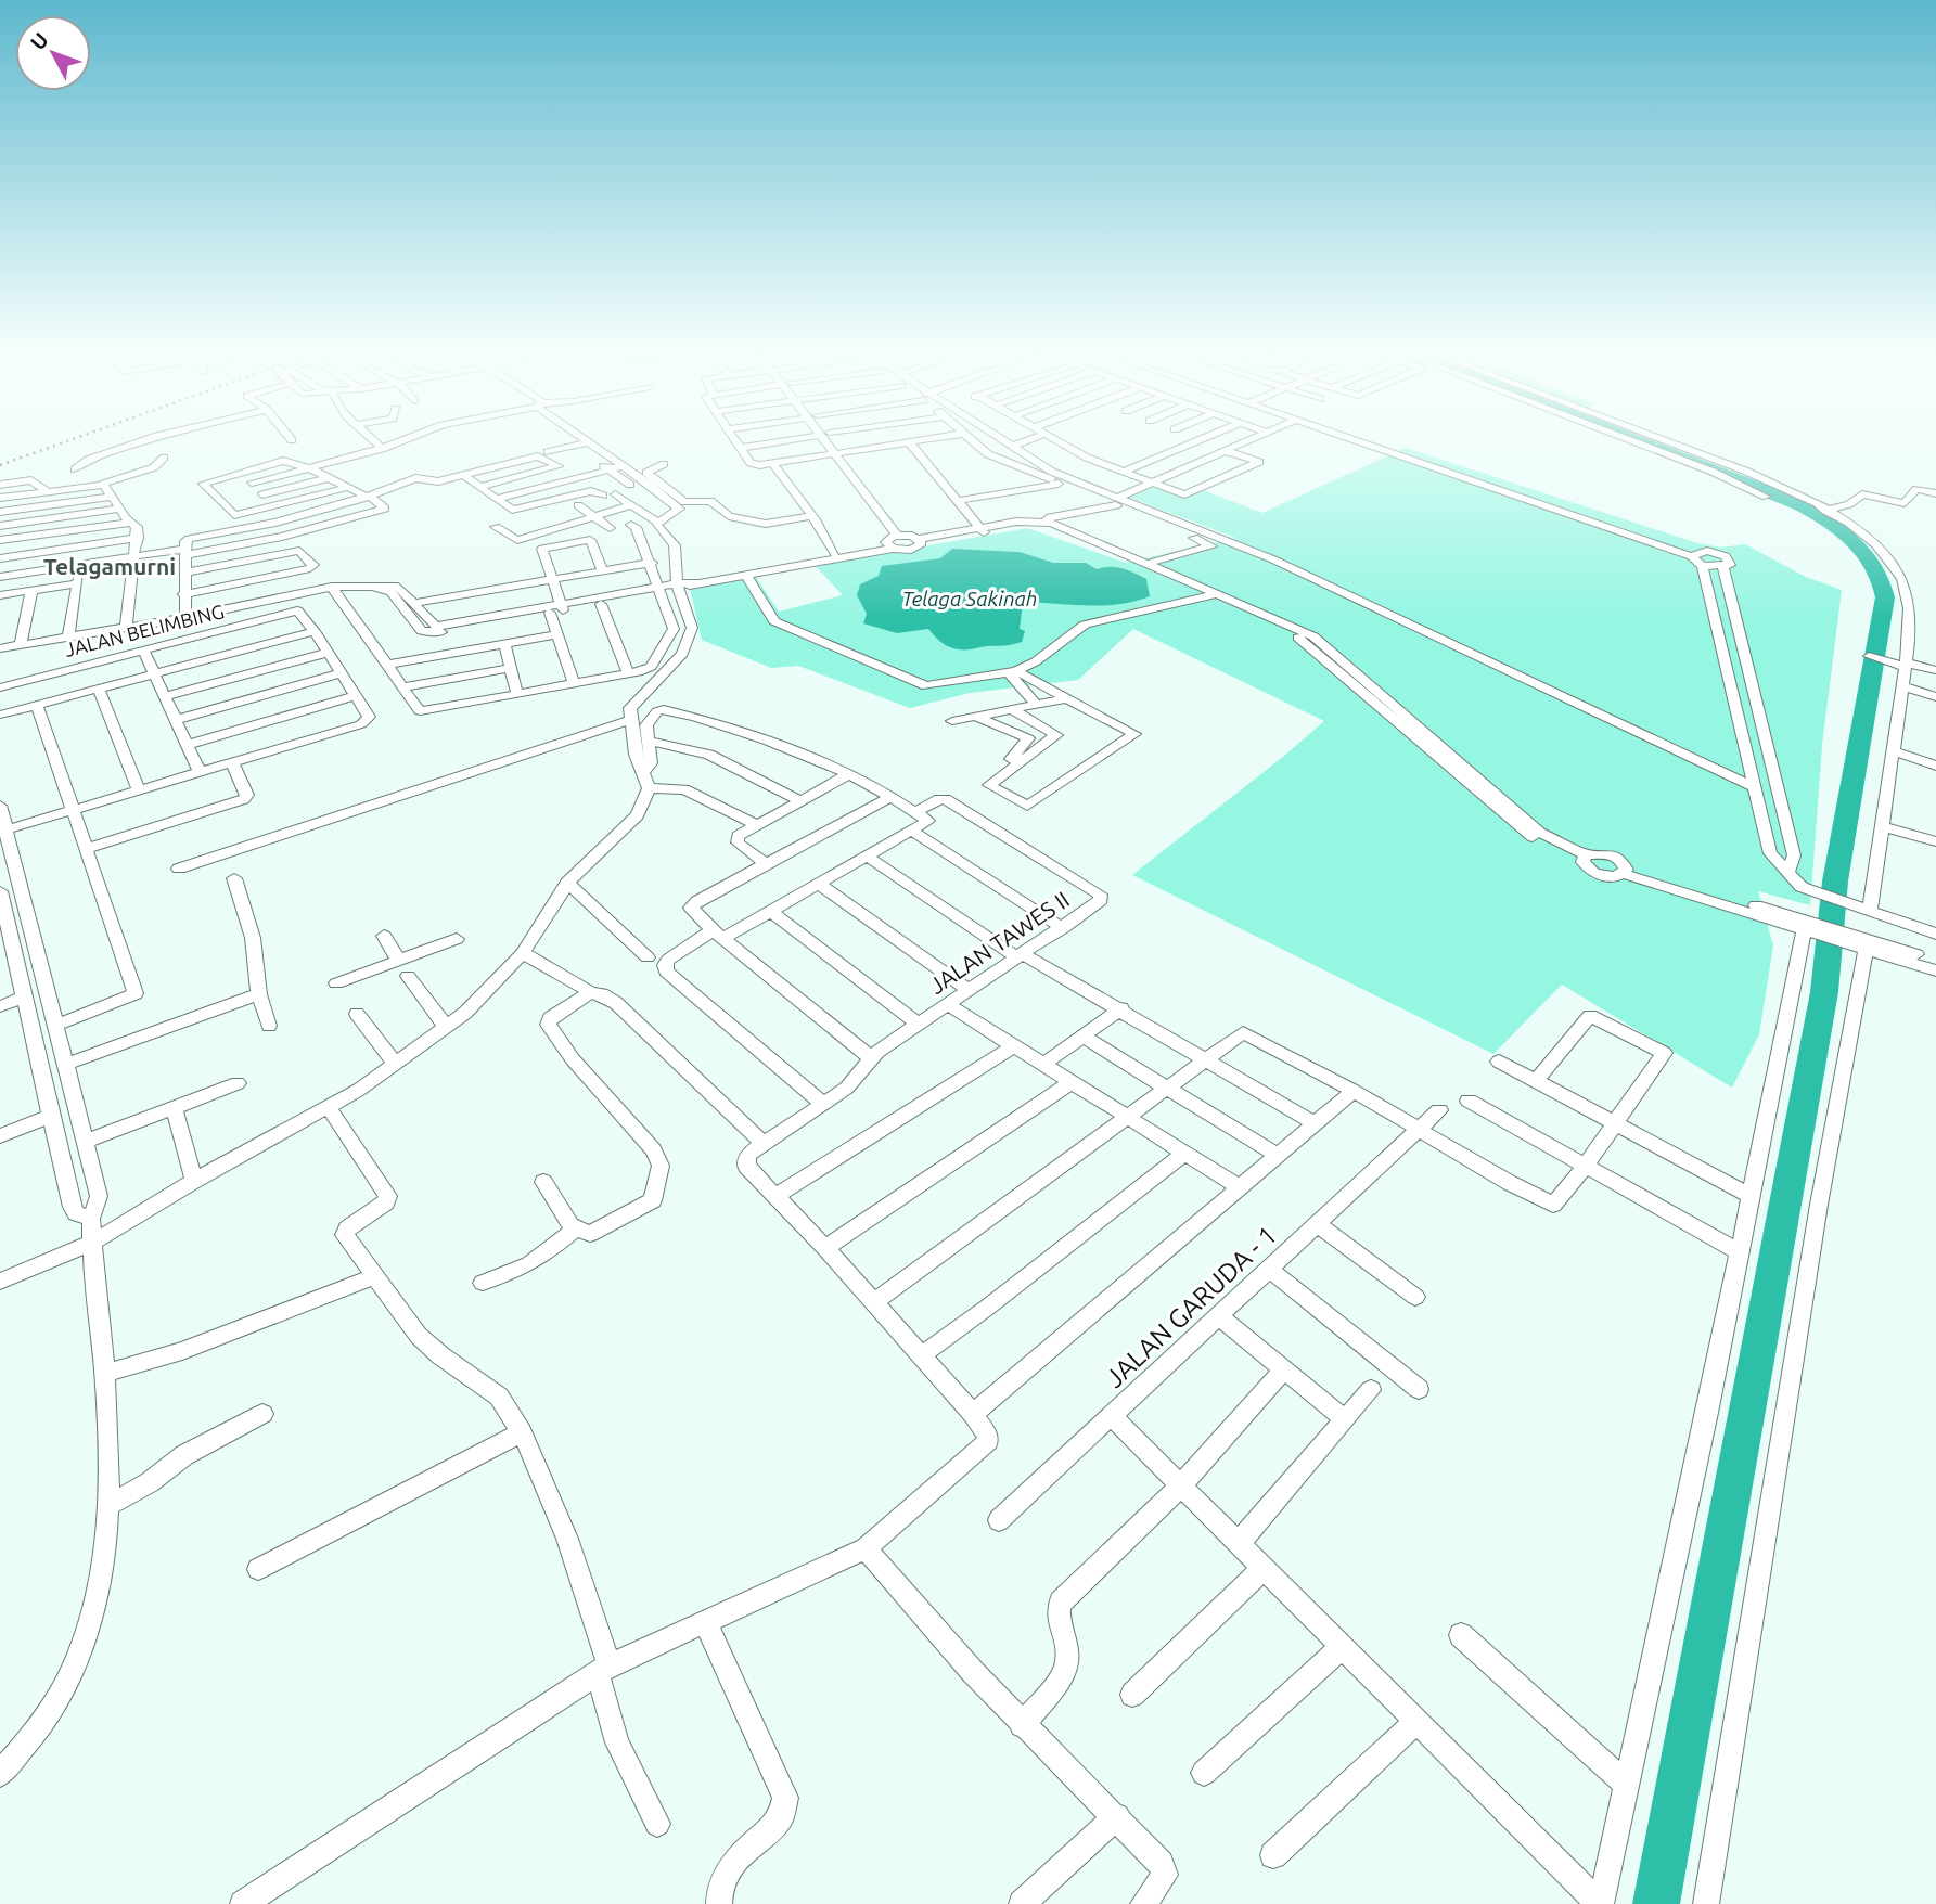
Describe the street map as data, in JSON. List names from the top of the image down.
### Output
{
  "streets": {
    "street": ["JALAN BELIMBING", "JALAN TAWES II", "JALAN GARUDA - 1"]
  },
  "districts": ["Telagamurni"],
  "water": ["Telaga Sakinah"],
  "north": "top left"
}
